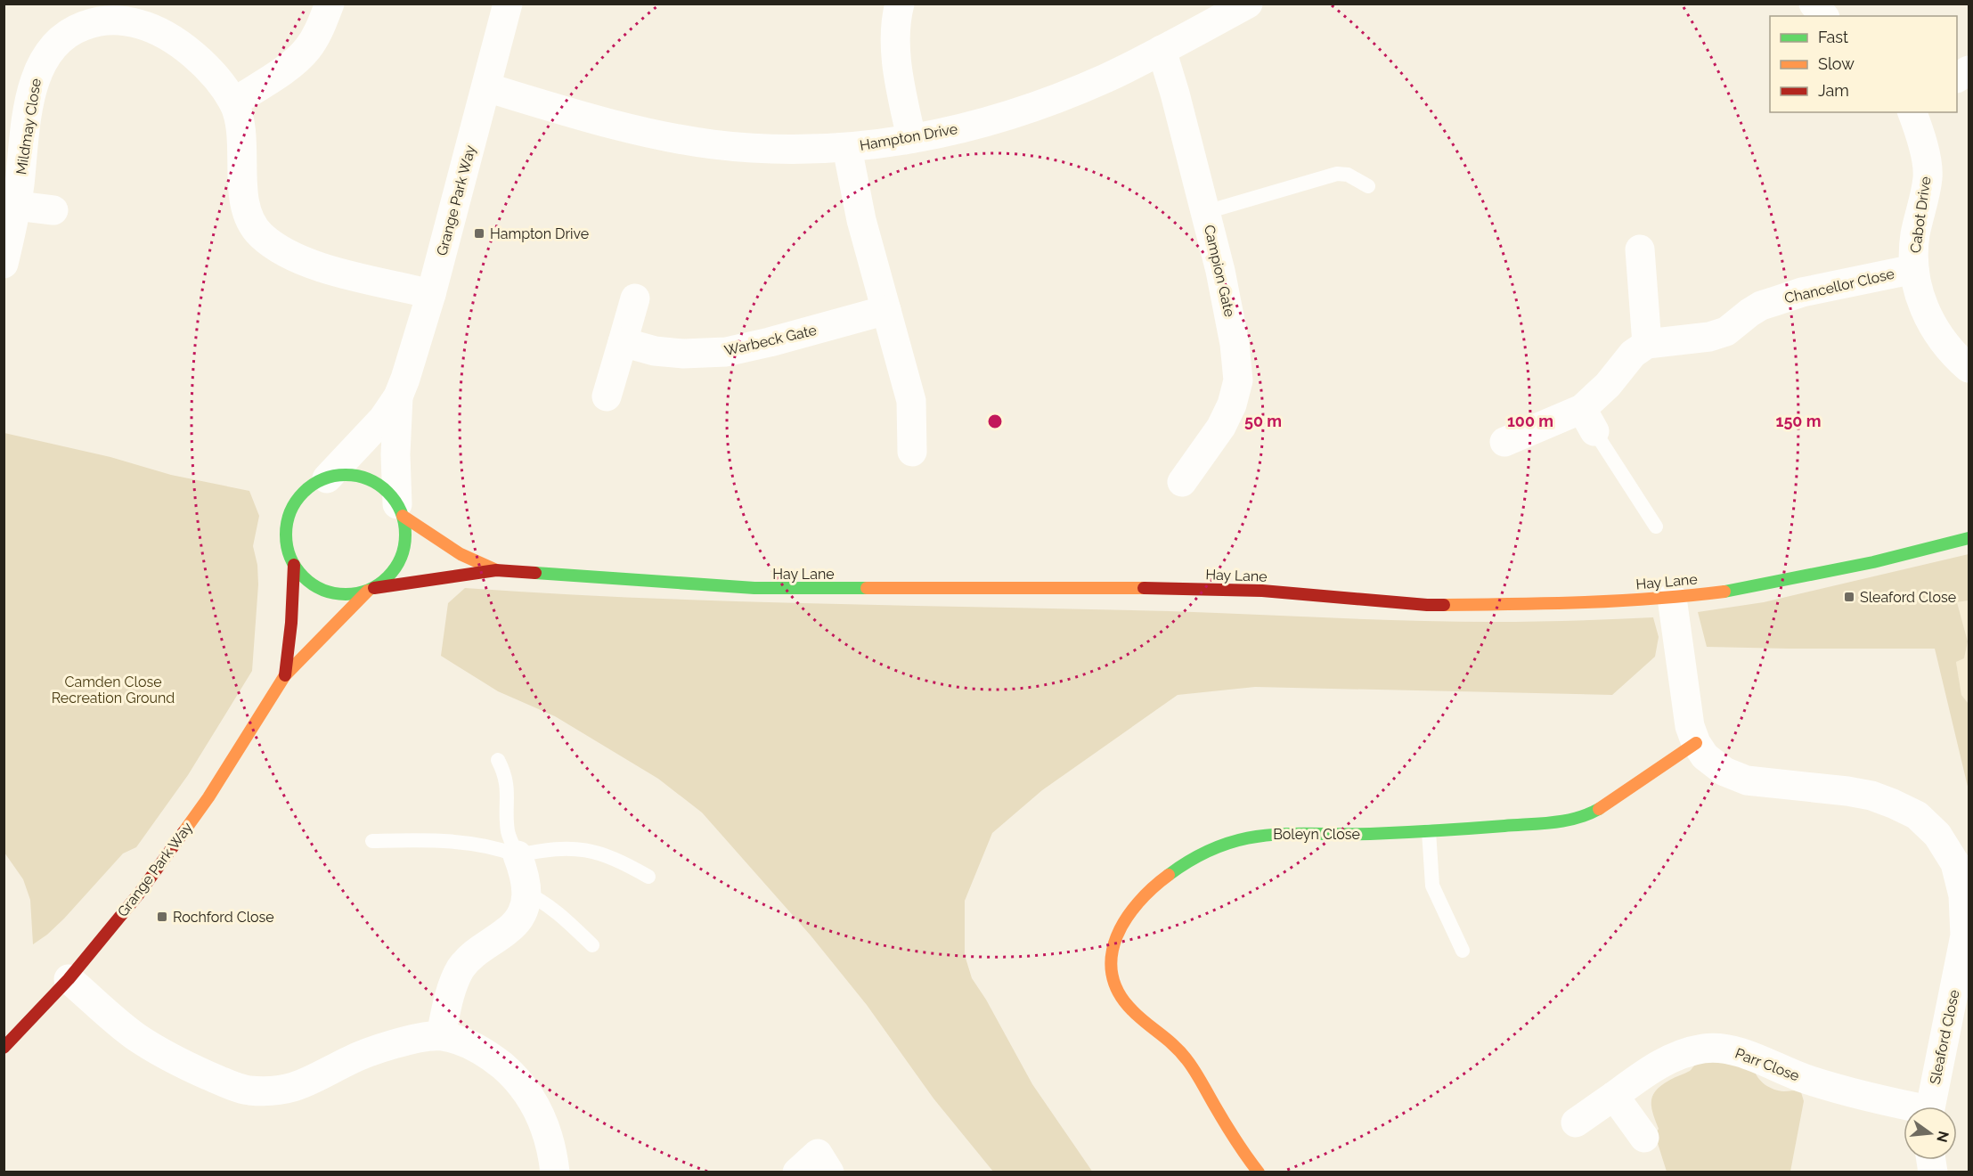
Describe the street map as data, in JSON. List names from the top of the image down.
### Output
{
  "streets": {
    "street": [
      "Mildmay Close",
      "Hampton Drive",
      "Grange Park Way",
      "Cabot Drive",
      "Campion Gate",
      "Chancellor Close",
      "Warbeck Gate",
      "Hay Lane",
      "Boleyn Close",
      "Sleaford Close",
      "Parr Close"
    ]
  },
  "crossings": [
    ["Mildmay Close", "Grange Park Way"],
    ["Hampton Drive", "Grange Park Way"],
    ["Hampton Drive", "Campion Gate"],
    ["Grange Park Way", "Hay Lane"],
    ["Cabot Drive", "Chancellor Close"],
    ["Hay Lane", "Sleaford Close"],
    ["Boleyn Close", "Sleaford Close"]
  ],
  "parks": ["Camden Close Recreation Ground"],
  "places": {
    "transit": ["Hampton Drive", "Sleaford Close", "Rochford Close"]
  },
  "legend": ["Fast", "Slow", "Jam"],
  "north": "right",
  "rings": ["50 m", "100 m", "150 m"]
}
